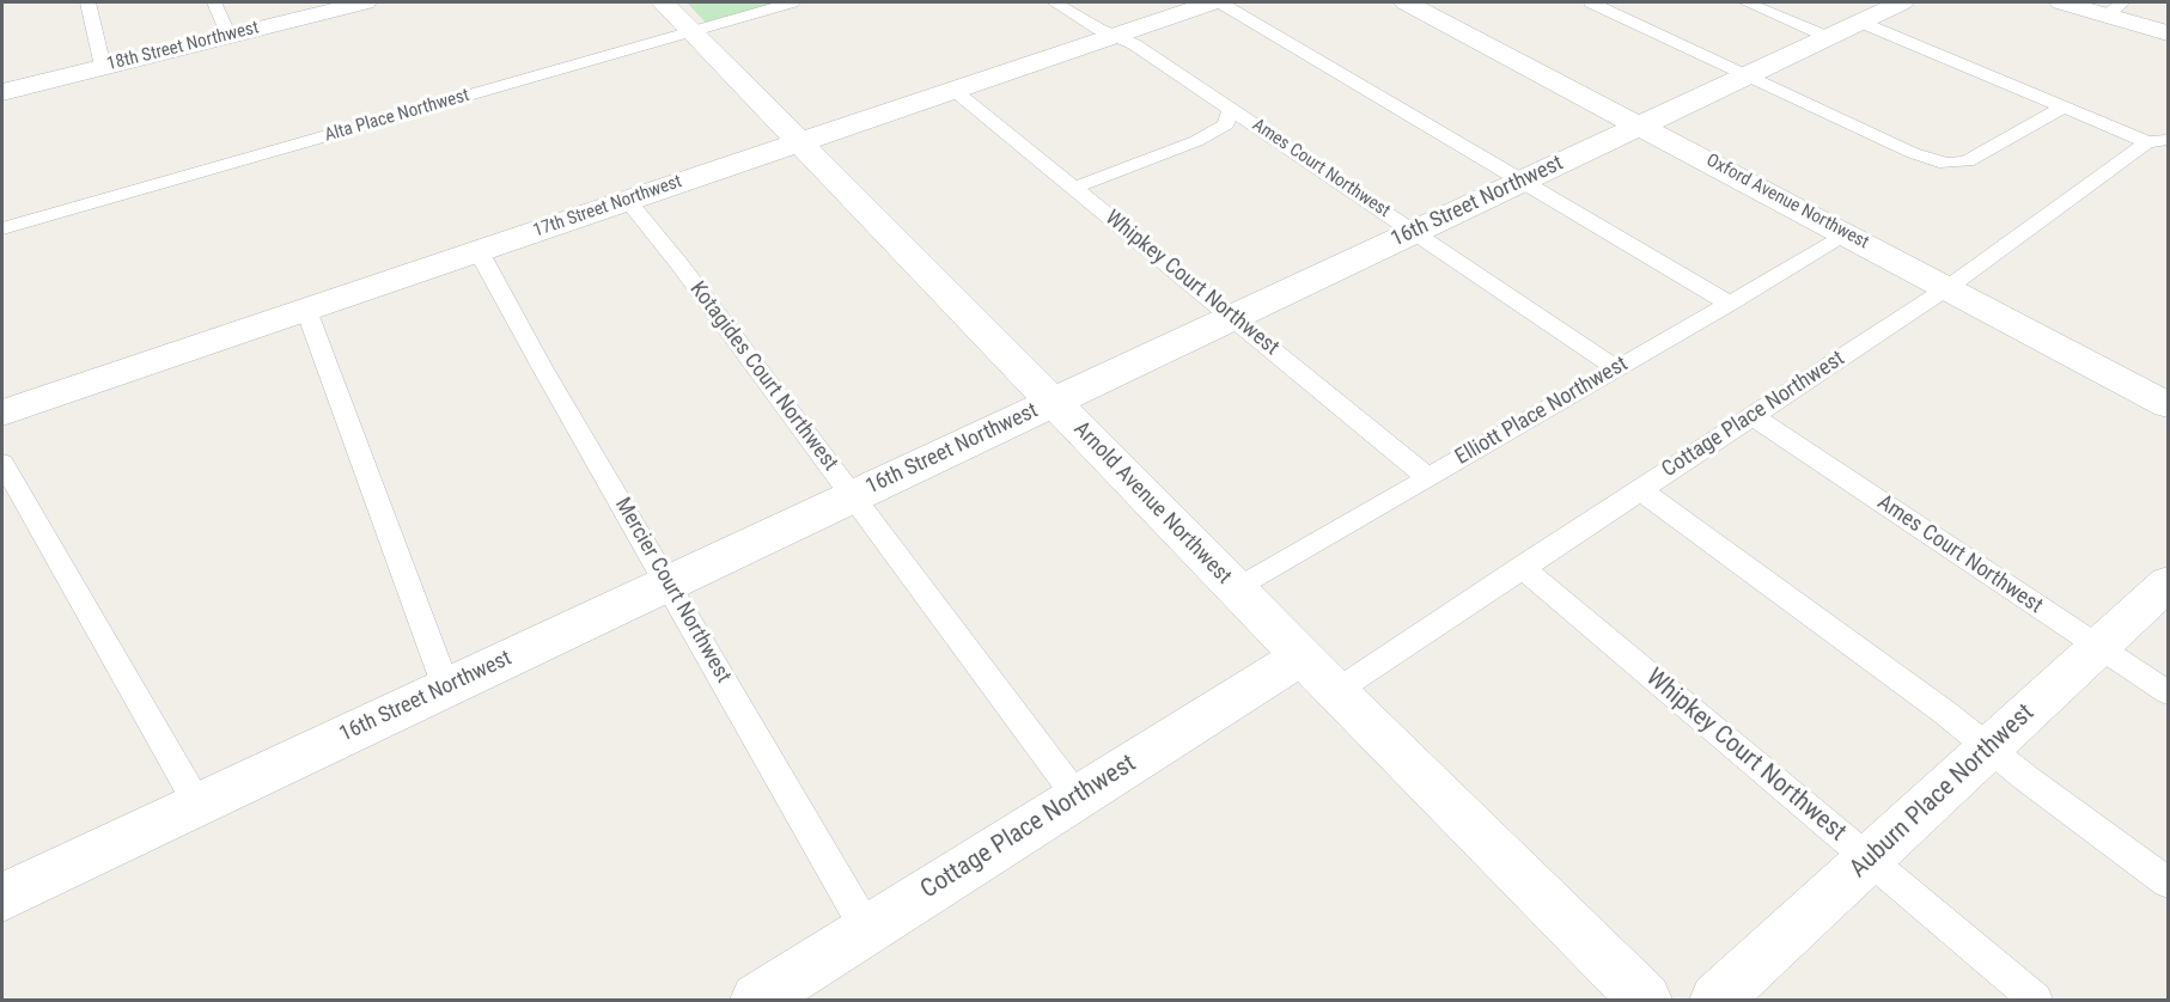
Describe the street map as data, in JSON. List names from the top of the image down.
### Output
{
  "streets": {
    "street": [
      "18th Street Northwest",
      "16th Street Northwest",
      "Oxford Avenue Northwest",
      "17th Street Northwest",
      "Cottage Place Northwest",
      "Arnold Avenue Northwest",
      "Auburn Place Northwest"
    ],
    "lane": [
      "Alta Place Northwest",
      "Ames Court Northwest",
      "Whipkey Court Northwest",
      "Kotagides Court Northwest",
      "Elliott Place Northwest",
      "Mercier Court Northwest"
    ]
  },
  "crossings": [
    ["Alta Place Northwest", "Arnold Avenue Northwest"],
    ["Ames Court Northwest", "16th Street Northwest"],
    ["Ames Court Northwest", "17th Street Northwest"],
    ["Ames Court Northwest", "Elliott Place Northwest"],
    ["Ames Court Northwest", "Cottage Place Northwest"],
    ["Ames Court Northwest", "Auburn Place Northwest"],
    ["16th Street Northwest", "Oxford Avenue Northwest"],
    ["16th Street Northwest", "Whipkey Court Northwest"],
    ["16th Street Northwest", "Kotagides Court Northwest"],
    ["16th Street Northwest", "Arnold Avenue Northwest"],
    ["16th Street Northwest", "Mercier Court Northwest"],
    ["Oxford Avenue Northwest", "Elliott Place Northwest"],
    ["Oxford Avenue Northwest", "Cottage Place Northwest"],
    ["17th Street Northwest", "Whipkey Court Northwest"],
    ["17th Street Northwest", "Kotagides Court Northwest"],
    ["17th Street Northwest", "Arnold Avenue Northwest"],
    ["17th Street Northwest", "Mercier Court Northwest"],
    ["Whipkey Court Northwest", "Elliott Place Northwest"],
    ["Whipkey Court Northwest", "Cottage Place Northwest"],
    ["Whipkey Court Northwest", "Auburn Place Northwest"],
    ["Kotagides Court Northwest", "Cottage Place Northwest"],
    ["Elliott Place Northwest", "Arnold Avenue Northwest"],
    ["Cottage Place Northwest", "Arnold Avenue Northwest"],
    ["Cottage Place Northwest", "Mercier Court Northwest"]
  ]
}
